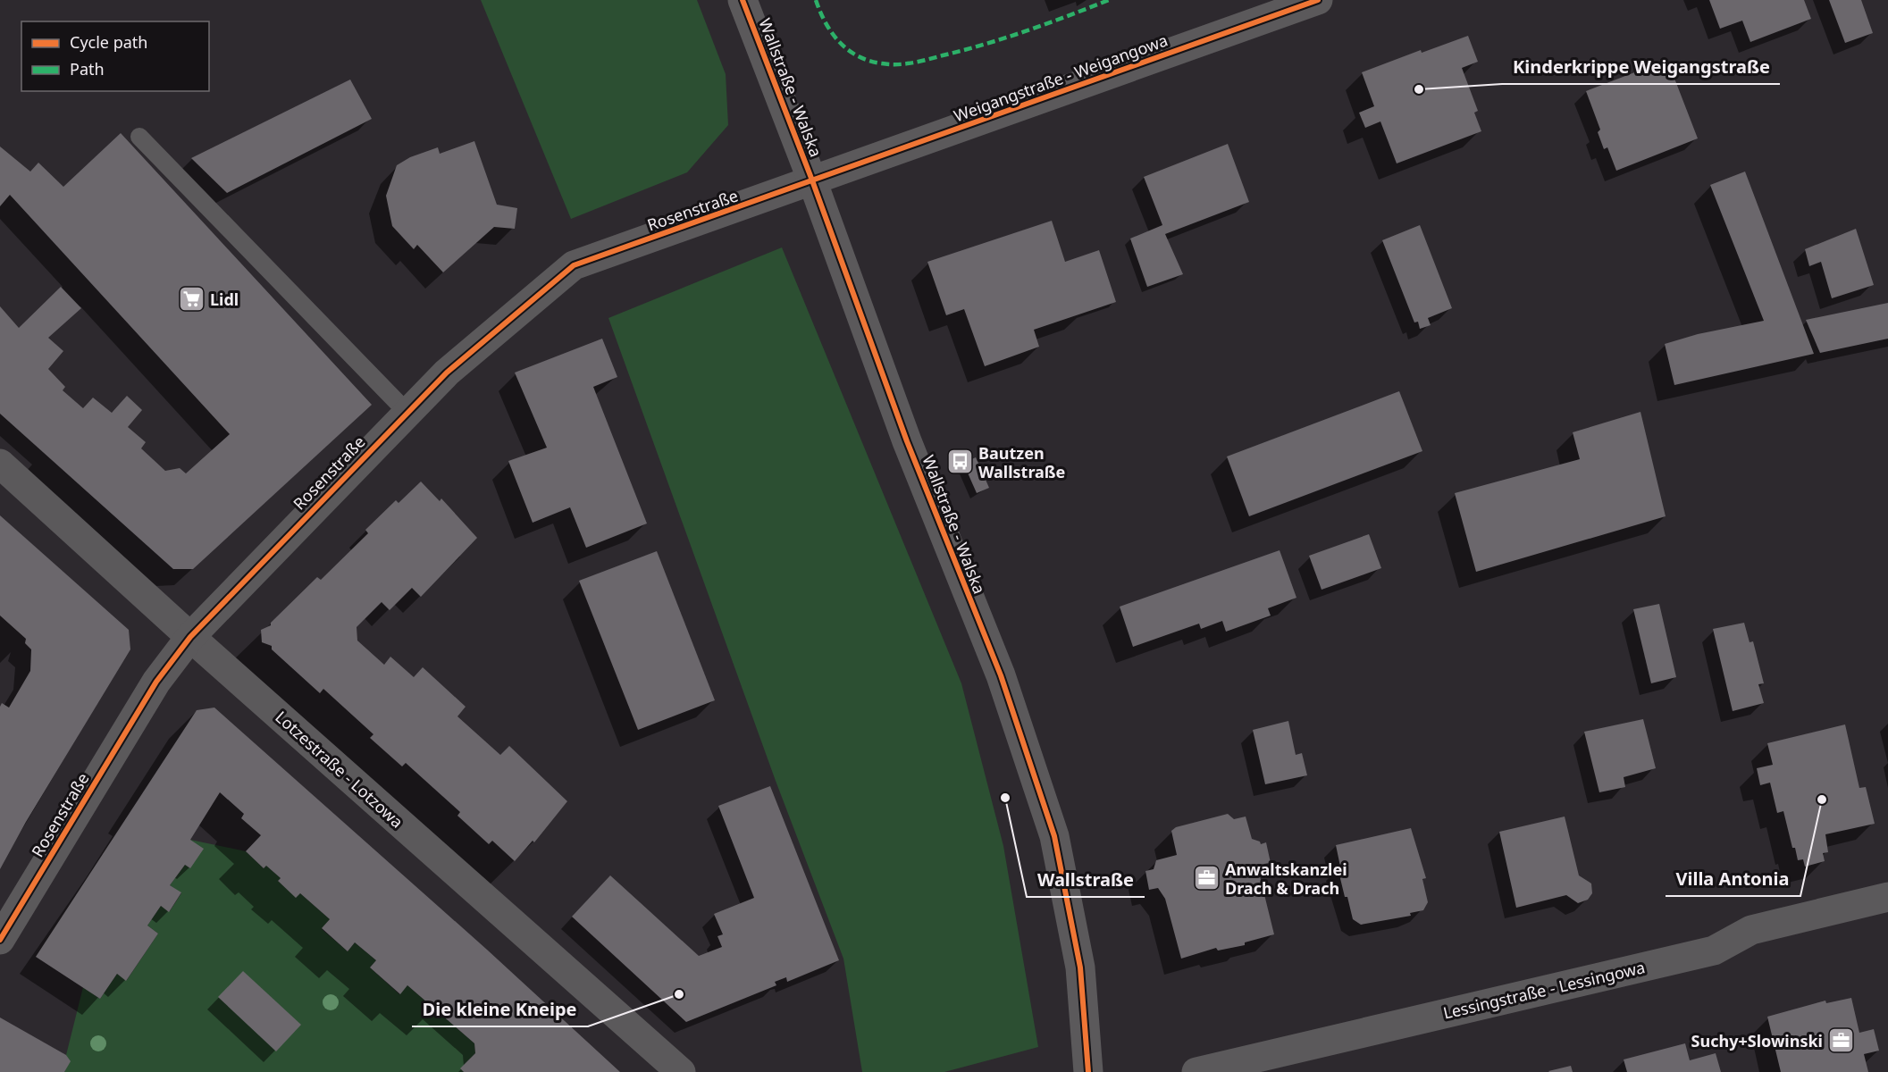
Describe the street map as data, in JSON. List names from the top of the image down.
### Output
{
  "streets": {
    "street": [
      "Weigangstraße - Weigangowa",
      "Wallstraße - Walska",
      "Rosenstraße",
      "Lotzestraße - Lotzowa",
      "Lessingstraße - Lessingowa"
    ]
  },
  "crossings": [
    ["Weigangstraße - Weigangowa", "Wallstraße - Walska"],
    ["Weigangstraße - Weigangowa", "Rosenstraße"],
    ["Wallstraße - Walska", "Rosenstraße"],
    ["Rosenstraße", "Lotzestraße - Lotzowa"]
  ],
  "places": {
    "other": [
      "Kinderkrippe Weigangstraße",
      "Wallstraße",
      "Villa Antonia",
      "Die kleine Kneipe"
    ],
    "supermarket": ["Lidl"],
    "bus stop": ["Bautzen Wallstraße"],
    "office": ["Anwaltskanzlei Drach & Drach", "Suchy+Slowinski"]
  },
  "legend": ["Cycle path", "Path"]
}
